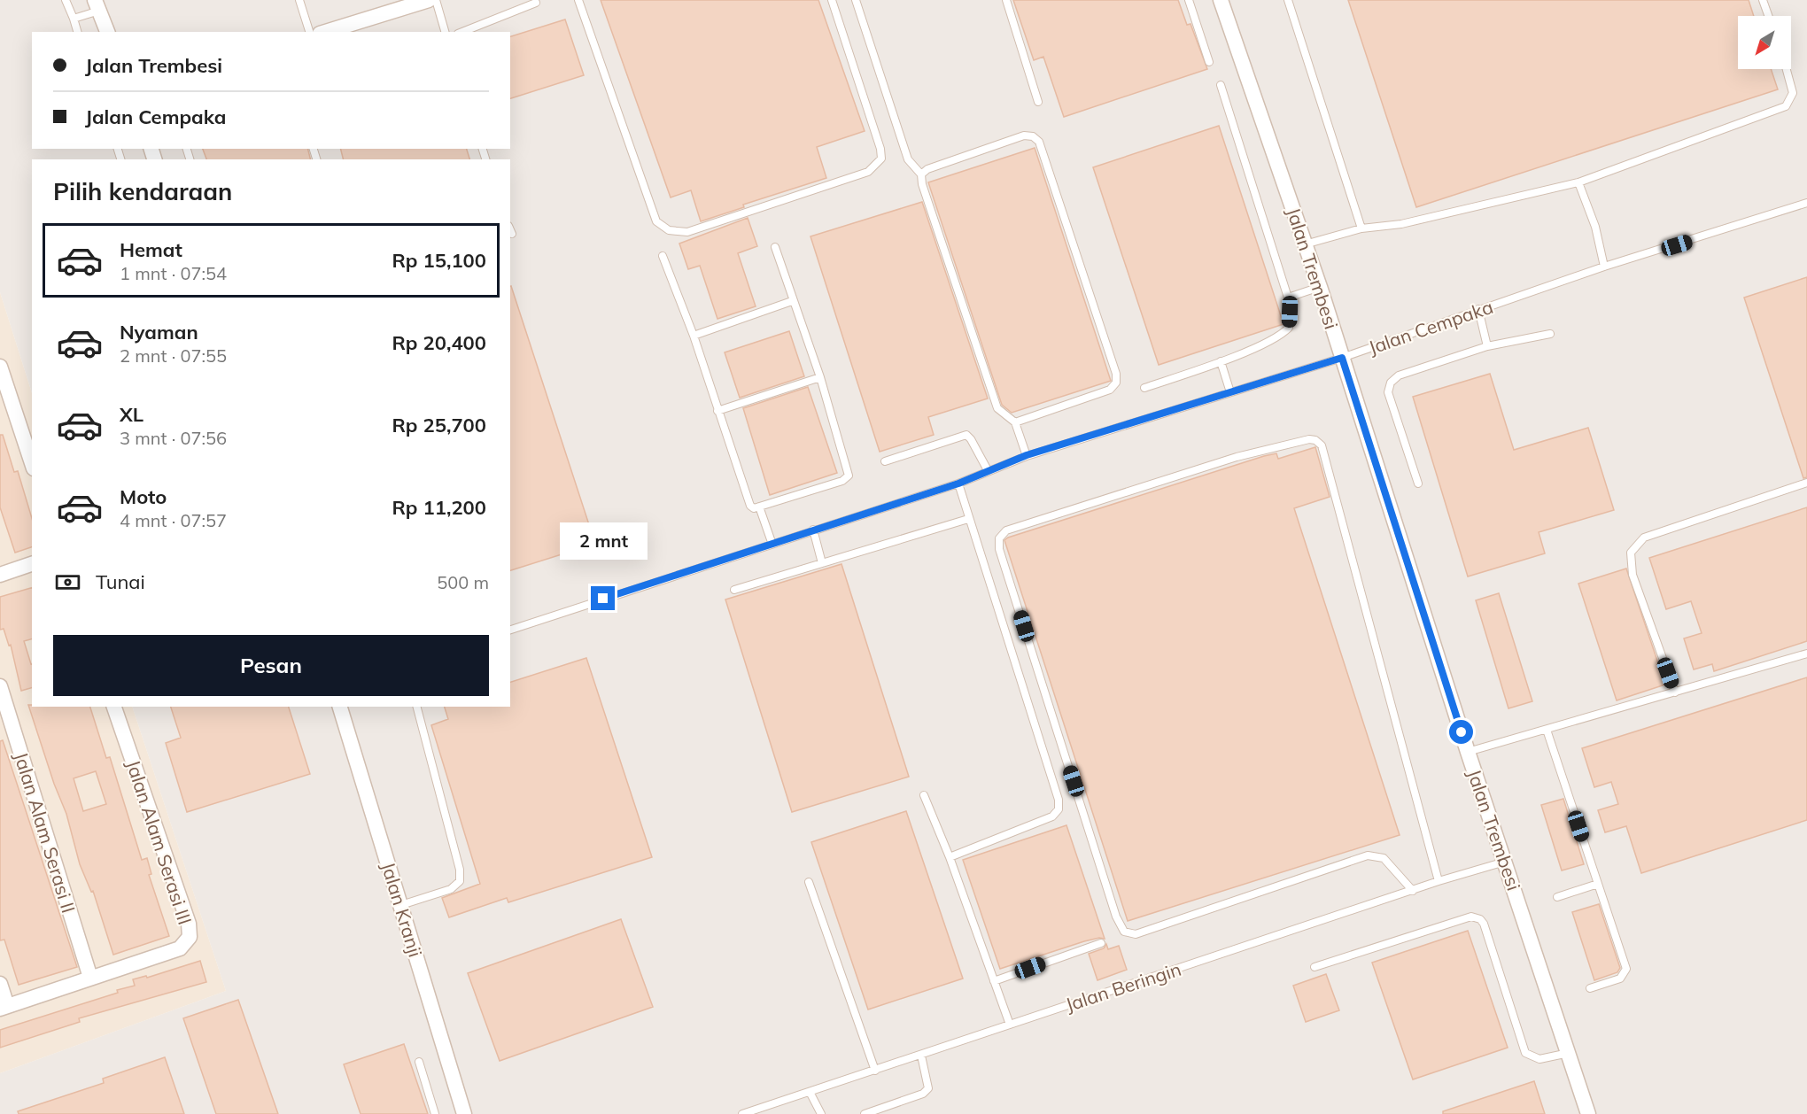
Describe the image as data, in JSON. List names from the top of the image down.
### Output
{
  "streets": {
    "street": [
      "Jalan Trembesi",
      "Jalan Alam Serasi II",
      "Jalan Alam Serasi III",
      "Jalan Kranji"
    ],
    "lane": ["Jalan Cempaka", "Jalan Beringin"]
  },
  "crossings": [
    ["Jalan Trembesi", "Jalan Cempaka"],
    ["Jalan Trembesi", "Jalan Beringin"],
    ["Jalan Alam Serasi II", "Jalan Alam Serasi III"]
  ],
  "north": "bottom left",
  "page": {
    "banner": ["Jalan Trembesi", "Jalan Cempaka"],
    "heading": "Pilih kendaraan",
    "list": [
      {
        "name": "Hemat",
        "note": "1 mnt · 07:54",
        "value": "Rp 15,100"
      },
      {
        "name": "Nyaman",
        "note": "2 mnt · 07:55",
        "value": "Rp 20,400"
      },
      {
        "name": "XL",
        "note": "3 mnt · 07:56",
        "value": "Rp 25,700"
      },
      {
        "name": "Moto",
        "note": "4 mnt · 07:57",
        "value": "Rp 11,200"
      }
    ],
    "bubble": "2 mnt",
    "pay": ["Tunai", "500 m"],
    "buttons": "Pesan"
  }
}
